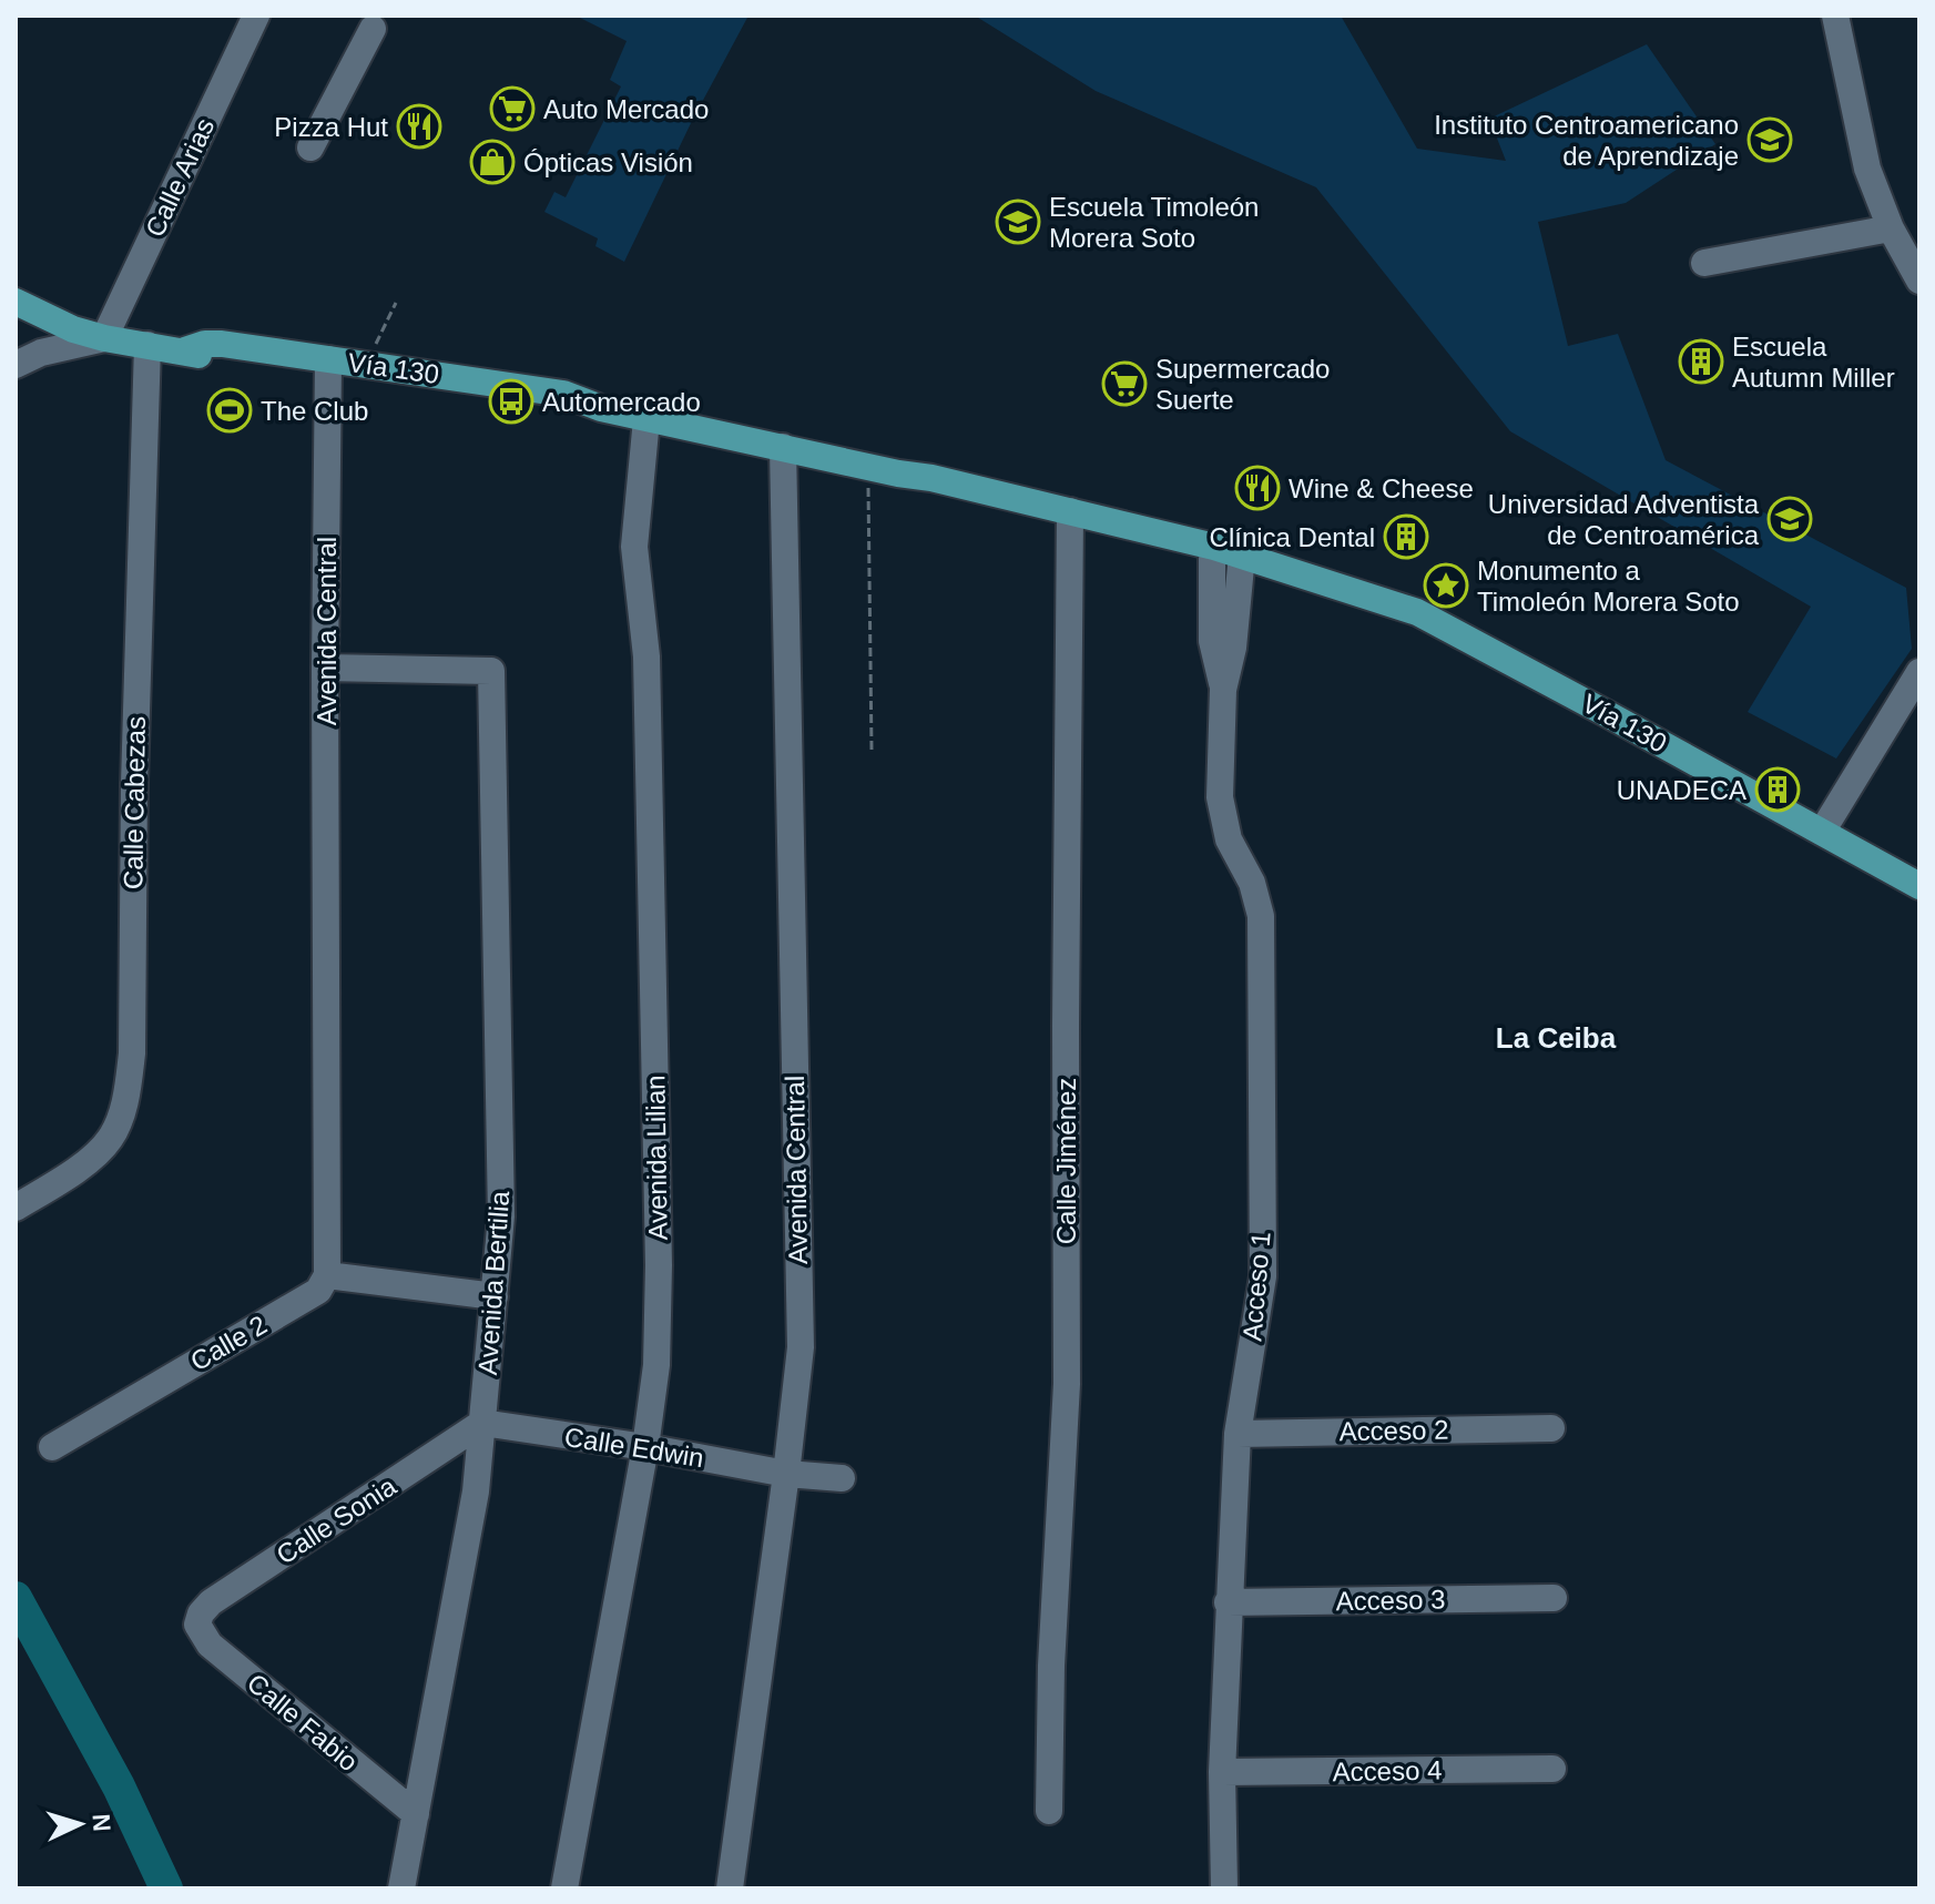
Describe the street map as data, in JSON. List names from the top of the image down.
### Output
{
  "streets": {
    "main road": ["Vía 130"],
    "street": [
      "Calle Arias",
      "Avenida Central",
      "Calle Cabezas",
      "Avenida Lilian",
      "Calle Jiménez",
      "Avenida Bertilia",
      "Acceso 1",
      "Calle 2",
      "Acceso 2",
      "Calle Edwin",
      "Calle Sonia",
      "Acceso 3",
      "Calle Fabio",
      "Acceso 4"
    ]
  },
  "crossings": [
    ["Calle Arias", "Vía 130"],
    ["Vía 130", "Avenida Central"],
    ["Vía 130", "Calle Cabezas"],
    ["Vía 130", "Avenida Lilian"],
    ["Vía 130", "Calle Jiménez"],
    ["Vía 130", "Acceso 1"],
    ["Avenida Central", "Avenida Bertilia"],
    ["Avenida Central", "Calle 2"],
    ["Avenida Central", "Calle Edwin"],
    ["Avenida Lilian", "Calle Edwin"],
    ["Avenida Bertilia", "Calle Edwin"],
    ["Avenida Bertilia", "Calle Sonia"],
    ["Avenida Bertilia", "Calle Fabio"],
    ["Acceso 1", "Acceso 2"],
    ["Acceso 1", "Acceso 3"],
    ["Acceso 1", "Acceso 4"],
    ["Calle Edwin", "Calle Sonia"],
    ["Calle Sonia", "Calle Fabio"]
  ],
  "districts": ["La Ceiba"],
  "places": {
    "supermarket": ["Auto Mercado", "Supermercado Suerte"],
    "restaurant": ["Pizza Hut", "Wine & Cheese"],
    "school or university": ["Instituto Centroamericano de Aprendizaje", "Escuela Timoleón Morera Soto", "Universidad Adventista de Centroamérica"],
    "shop": ["Ópticas Visión"],
    "building": ["Escuela Autumn Miller", "Clínica Dental", "UNADECA"],
    "bus stop": ["Automercado"],
    "sports": ["The Club"],
    "place": ["Monumento a Timoleón Morera Soto"]
  },
  "north": "right"
}
